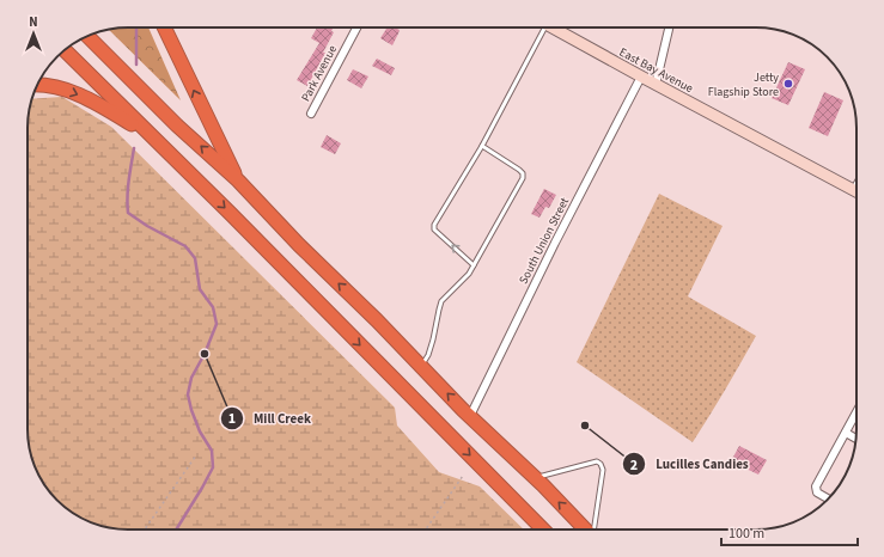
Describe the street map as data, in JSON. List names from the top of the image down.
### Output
{
  "streets": {
    "street": ["East Bay Avenue", "Park Avenue", "South Union Street"]
  },
  "crossings": [
    ["East Bay Avenue", "South Union Street"]
  ],
  "places": ["Jetty Flagship Store", "Mill Creek", "Lucilles Candies"],
  "scale_bar": "100 m",
  "north": "top"
}
